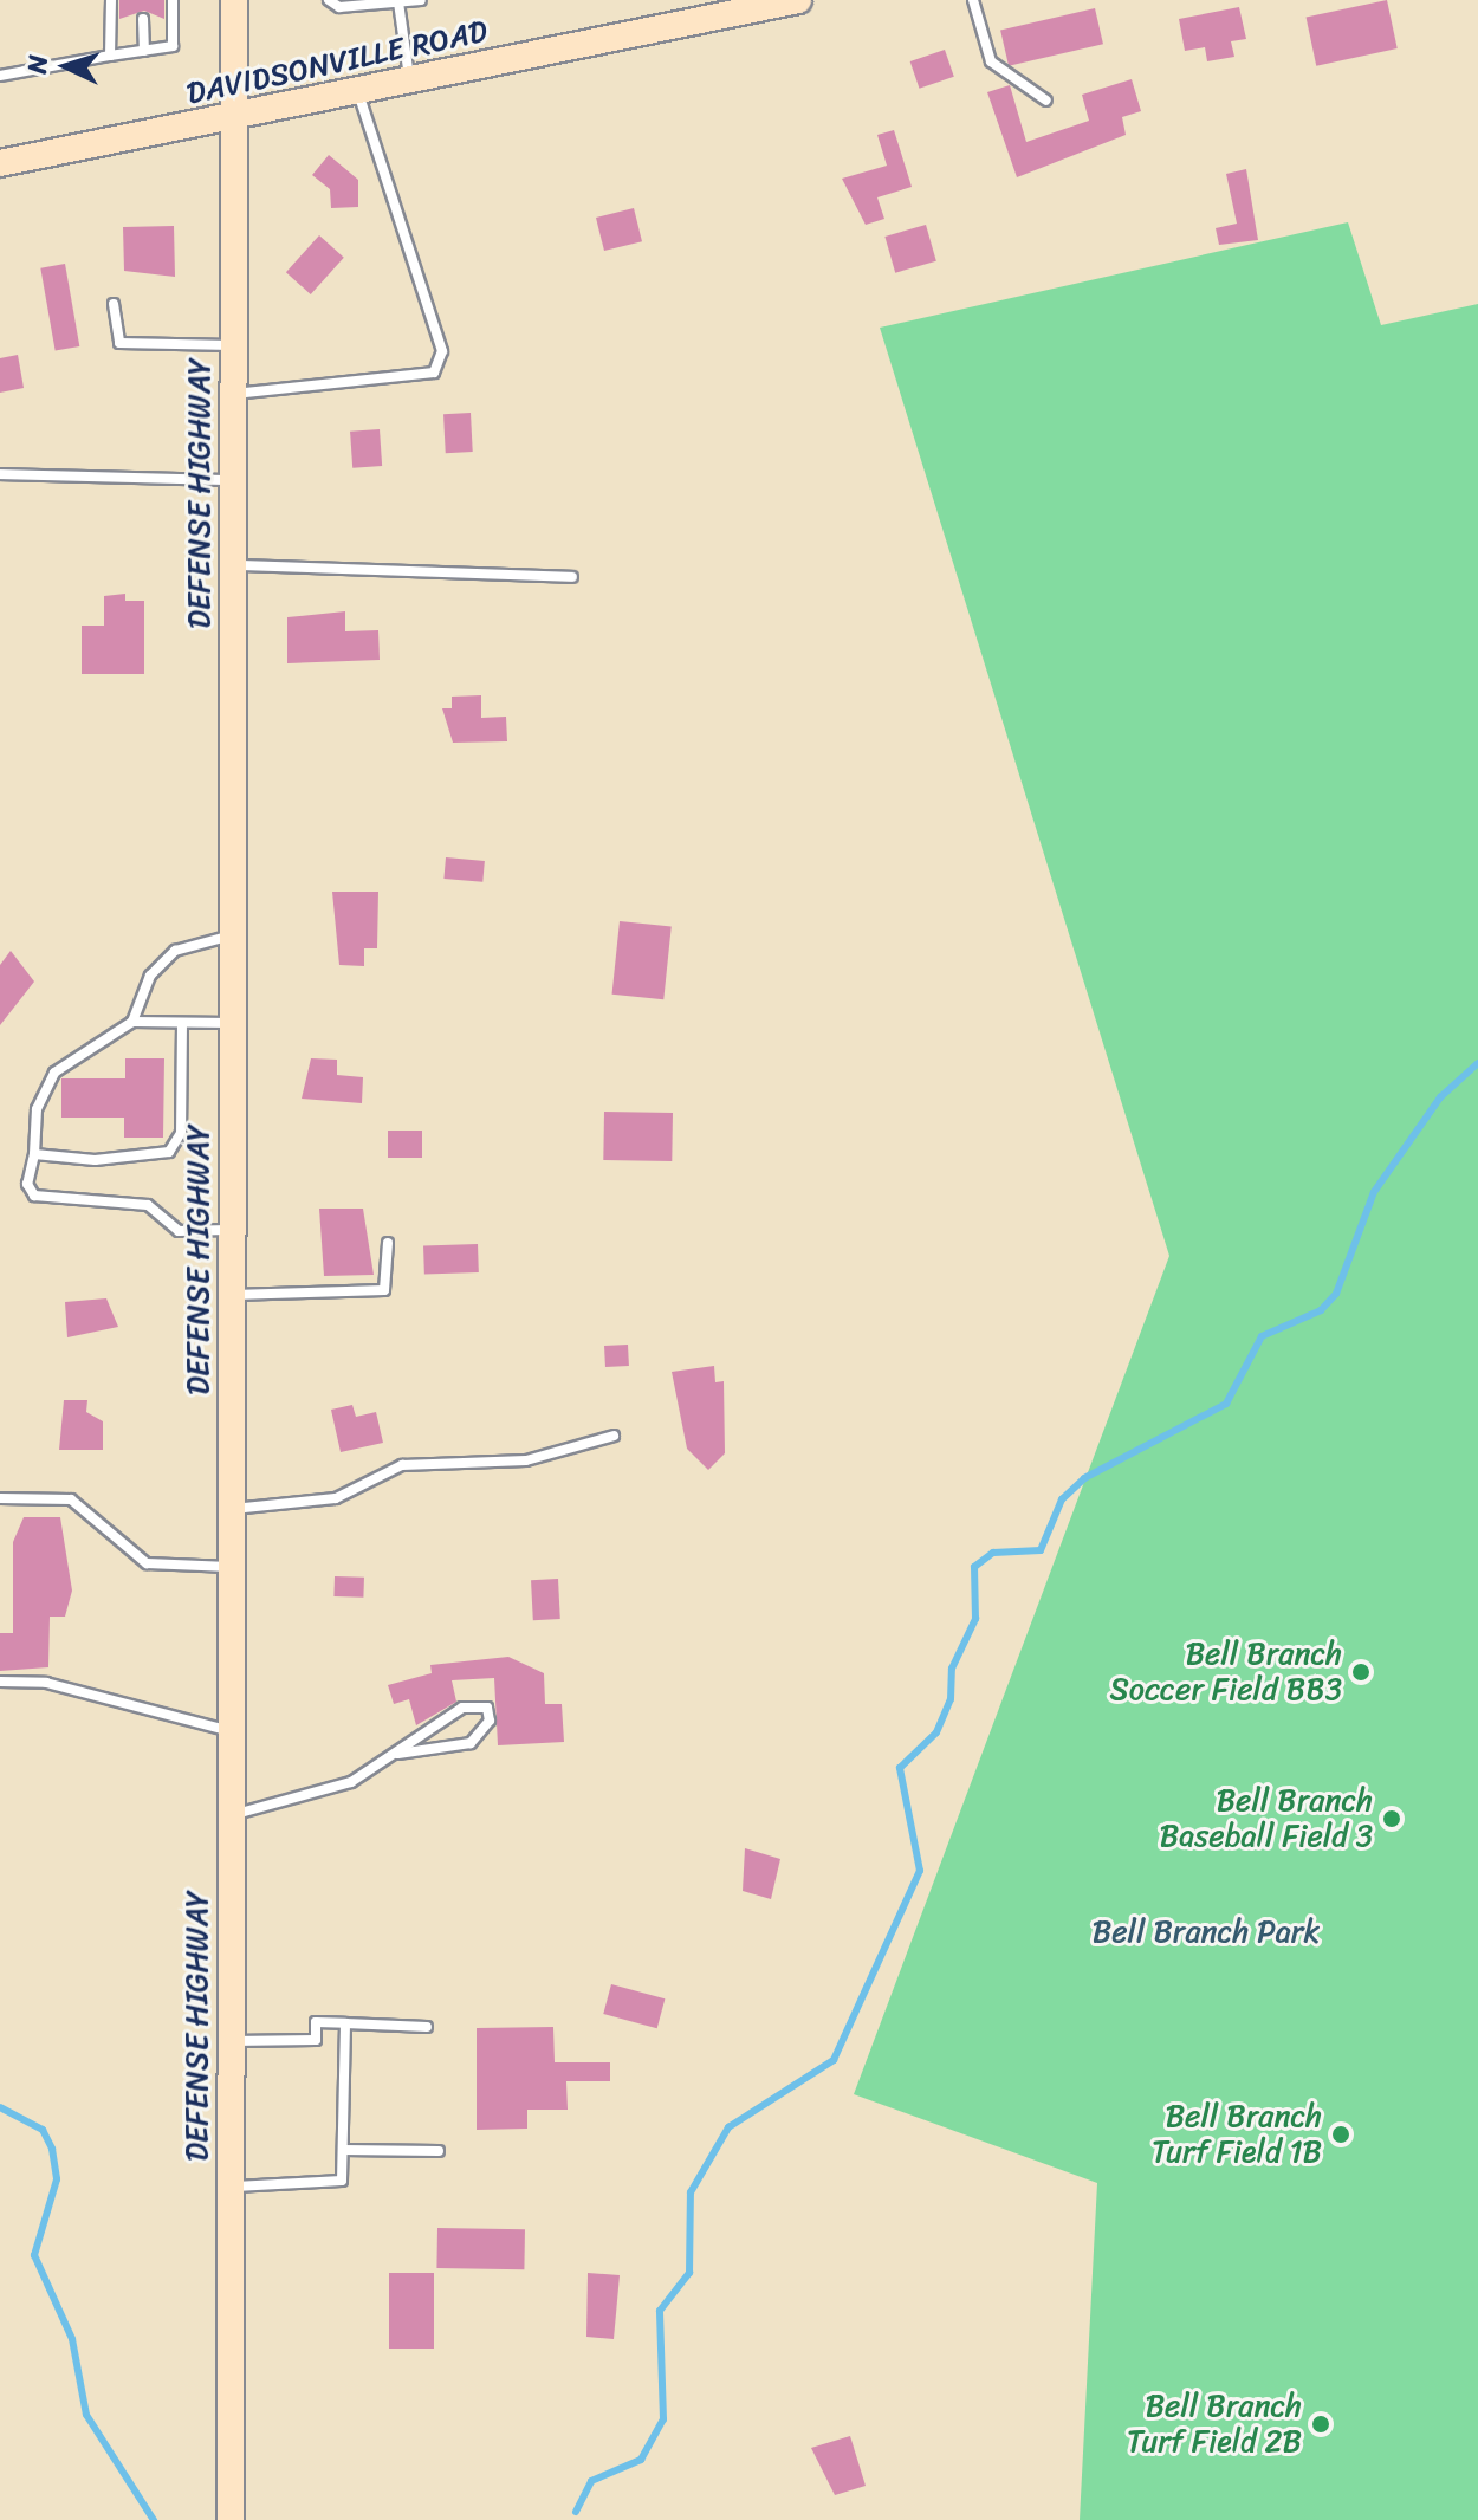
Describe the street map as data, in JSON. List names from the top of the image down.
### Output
{
  "streets": {
    "main road": ["DAVIDSONVILLE ROAD", "DEFENSE HIGHWAY"]
  },
  "crossings": [
    ["DAVIDSONVILLE ROAD", "DEFENSE HIGHWAY"]
  ],
  "parks": ["Bell Branch Park"],
  "places": [
    "Bell Branch Soccer Field BB3",
    "Bell Branch Baseball Field 3",
    "Bell Branch Turf Field 1B",
    "Bell Branch Turf Field 2B"
  ],
  "north": "left"
}
